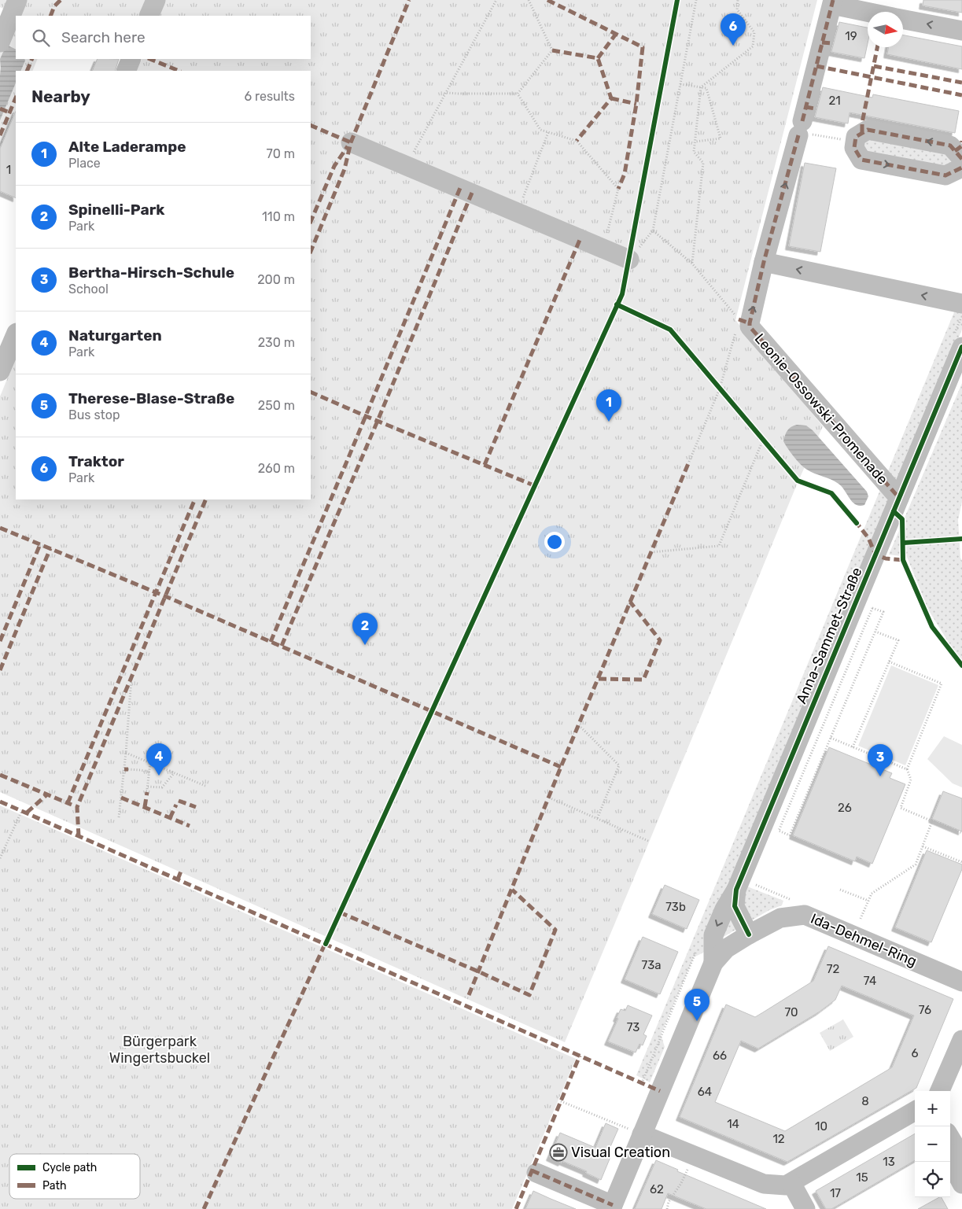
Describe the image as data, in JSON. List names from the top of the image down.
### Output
{
  "streets": {
    "street": ["Leonie-Ossowski-Promenade", "Anna-Sammet-Straße", "Ida-Dehmel-Ring"]
  },
  "crossings": [
    ["Leonie-Ossowski-Promenade", "Anna-Sammet-Straße"],
    ["Anna-Sammet-Straße", "Ida-Dehmel-Ring"]
  ],
  "one_way": ["Leonie-Ossowski-Promenade"],
  "parks": ["Bürgerpark Wingertsbuckel"],
  "places": {
    "office": ["Visual Creation"]
  },
  "house_numbers": [
    "19",
    "21",
    "1",
    "26",
    "73b",
    "73a",
    "72",
    "74",
    "76",
    "70",
    "73",
    "6",
    "66",
    "64",
    "8",
    "14",
    "10",
    "12",
    "13",
    "15",
    "62",
    "17"
  ],
  "legend": ["Cycle path", "Path"],
  "north": "right",
  "page": {
    "pins": [
      "6",
      "1",
      "2",
      "4",
      "3",
      "5"
    ],
    "search": "Search here",
    "heading": ["Nearby", "6 results"],
    "list": [
      {
        "mark": "1",
        "name": "Alte Laderampe",
        "note": "Place",
        "value": "70 m"
      },
      {
        "mark": "2",
        "name": "Spinelli-Park",
        "note": "Park",
        "value": "110 m"
      },
      {
        "mark": "3",
        "name": "Bertha-Hirsch-Schule",
        "note": "School",
        "value": "200 m"
      },
      {
        "mark": "4",
        "name": "Naturgarten",
        "note": "Park",
        "value": "230 m"
      },
      {
        "mark": "5",
        "name": "Therese-Blase-Straße",
        "note": "Bus stop",
        "value": "250 m"
      },
      {
        "mark": "6",
        "name": "Traktor",
        "note": "Park",
        "value": "260 m"
      }
    ],
    "map_buttons": ["+", "−"]
  }
}
